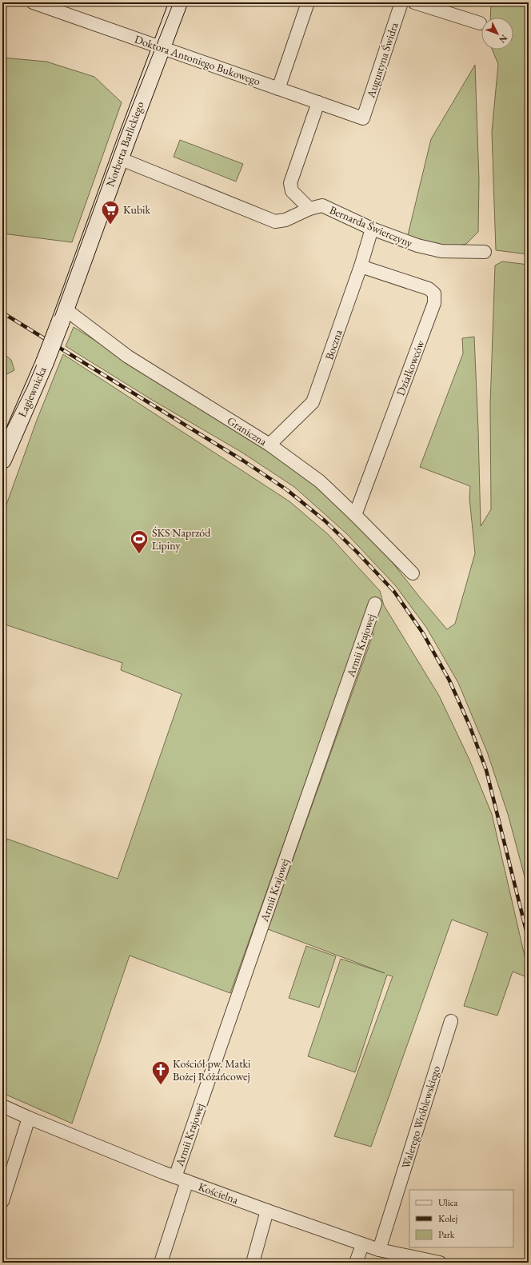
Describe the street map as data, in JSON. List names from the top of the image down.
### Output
{
  "streets": {
    "street": [
      "Doktora Antoniego Bukowego",
      "Augustyna Świdra",
      "Norberta Barlickiego",
      "Bernarda Świerczyny",
      "Boczna",
      "Działkowców",
      "Łagiewnicka",
      "Graniczna",
      "Armii Krajowej",
      "Walerego Wróblewskiego",
      "Kościelna"
    ]
  },
  "crossings": [
    ["Doktora Antoniego Bukowego", "Augustyna Świdra"],
    ["Doktora Antoniego Bukowego", "Norberta Barlickiego"],
    ["Norberta Barlickiego", "Bernarda Świerczyny"],
    ["Norberta Barlickiego", "Łagiewnicka"],
    ["Norberta Barlickiego", "Graniczna"],
    ["Bernarda Świerczyny", "Boczna"],
    ["Boczna", "Działkowców"],
    ["Boczna", "Graniczna"],
    ["Działkowców", "Graniczna"],
    ["Łagiewnicka", "Graniczna"],
    ["Armii Krajowej", "Kościelna"],
    ["Walerego Wróblewskiego", "Kościelna"]
  ],
  "places": {
    "supermarket": ["Kubik"],
    "sports": ["ŚKS Naprzód Lipiny"],
    "church": ["Kościół pw. Matki Bożej Różańcowej"]
  },
  "legend": ["Ulica", "Kolej", "Park"],
  "north": "bottom right"
}
